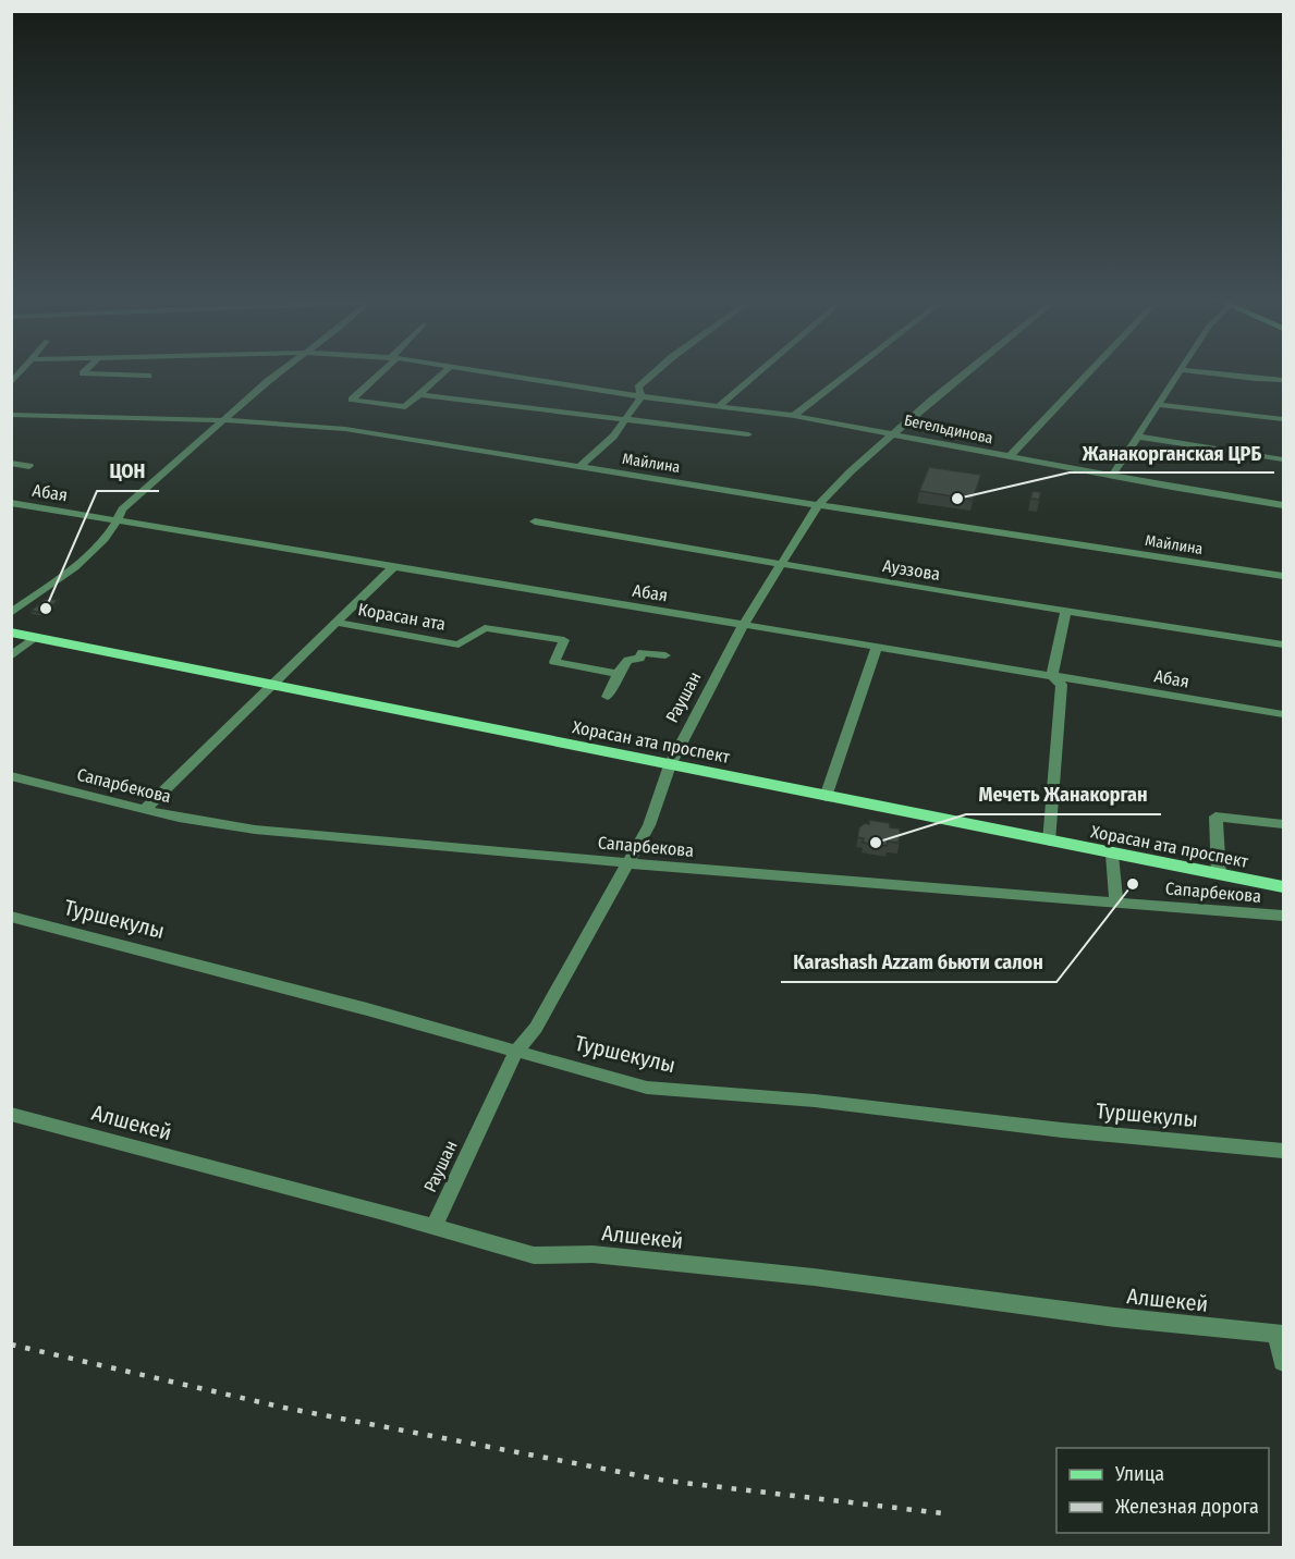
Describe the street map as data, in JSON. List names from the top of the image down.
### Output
{
  "streets": {
    "main road": ["Хорасан ата проспект"],
    "street": [
      "Бегельдинова",
      "Майлина",
      "Абая",
      "Ауэзова",
      "Корасан ата",
      "Раушан",
      "Сапарбекова",
      "Туршекулы",
      "Алшекей"
    ]
  },
  "crossings": [
    ["Бегельдинова", "Раушан"],
    ["Майлина", "Раушан"],
    ["Абая", "Раушан"],
    ["Ауэзова", "Раушан"],
    ["Раушан", "Хорасан ата проспект"],
    ["Раушан", "Сапарбекова"],
    ["Раушан", "Туршекулы"],
    ["Раушан", "Алшекей"]
  ],
  "places": [
    "Жанакорганская ЦРБ",
    "ЦОН",
    "Мечеть Жанакорган",
    "Karashash Azzam бьюти салон"
  ],
  "legend": ["Улица", "Железная дорога"]
}
